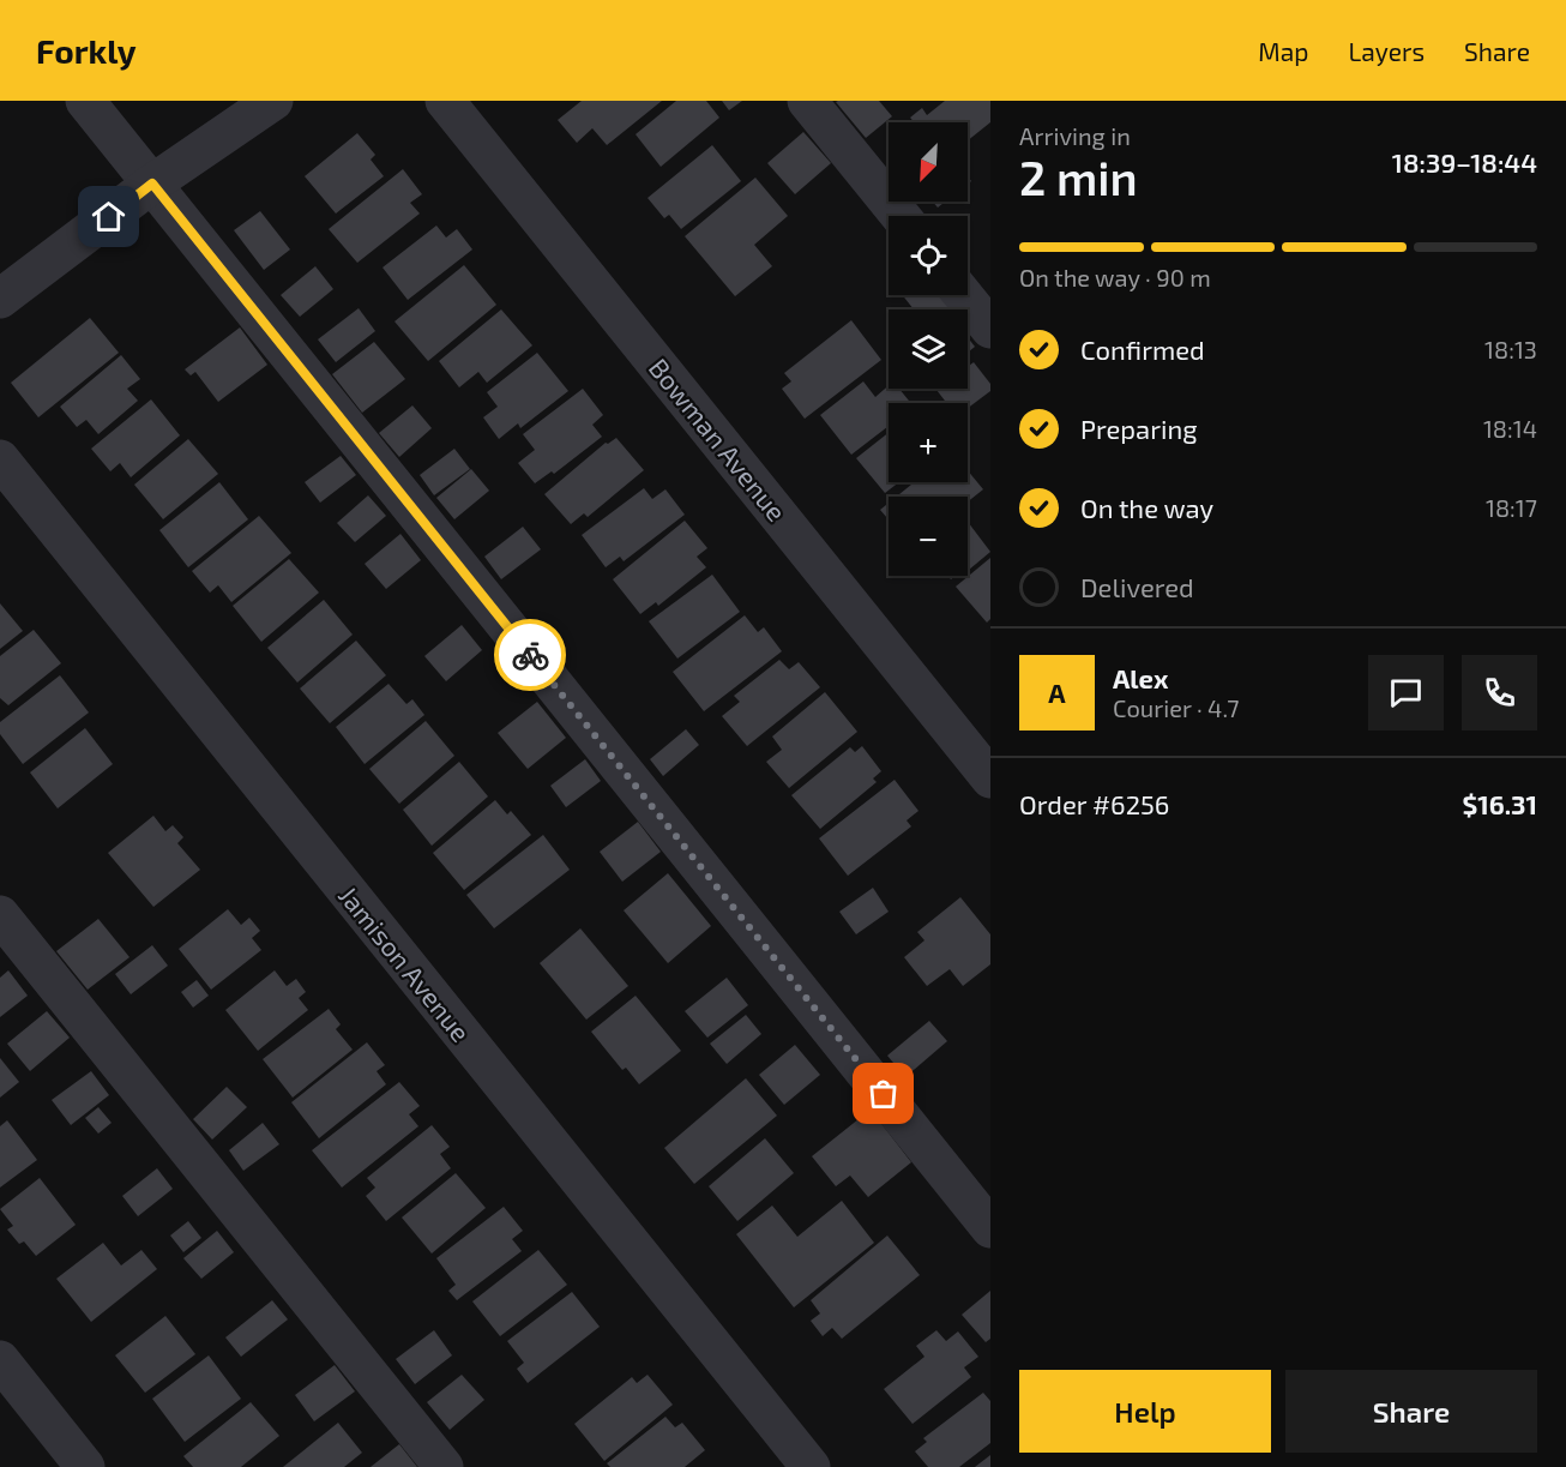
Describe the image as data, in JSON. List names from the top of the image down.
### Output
{
  "streets": {
    "street": ["Bowman Avenue", "Jamison Avenue"]
  },
  "north": "bottom left",
  "page": {
    "header": "Forkly",
    "nav": ["Map", "Layers", "Share"],
    "heading": ["2 min", "Arriving in", "18:39–18:44"],
    "panel": [
      "Alex",
      "Courier · 4.7",
      "Order #6256",
      "$16.31"
    ],
    "map_buttons": ["+", "−"],
    "bar": "On the way · 90 m",
    "list": [
      ["Confirmed", "18:13"],
      ["Preparing", "18:14"],
      ["On the way", "18:17"],
      "Delivered"
    ],
    "round": "A",
    "buttons": ["Help", "Share"]
  }
}
